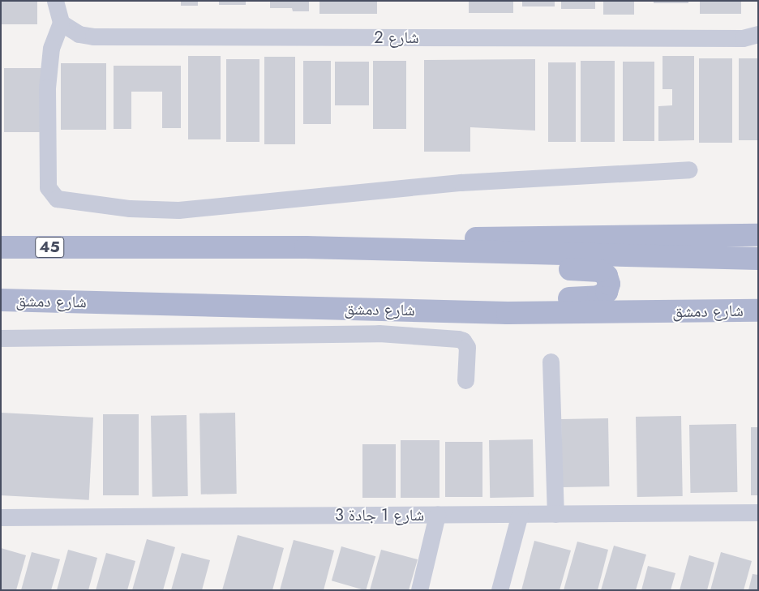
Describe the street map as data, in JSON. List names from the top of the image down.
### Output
{
  "streets": {
    "main road": ["45", "شارع دمشق"],
    "street": ["شارع 2", "شارع 1 جادة 3"]
  }
}
